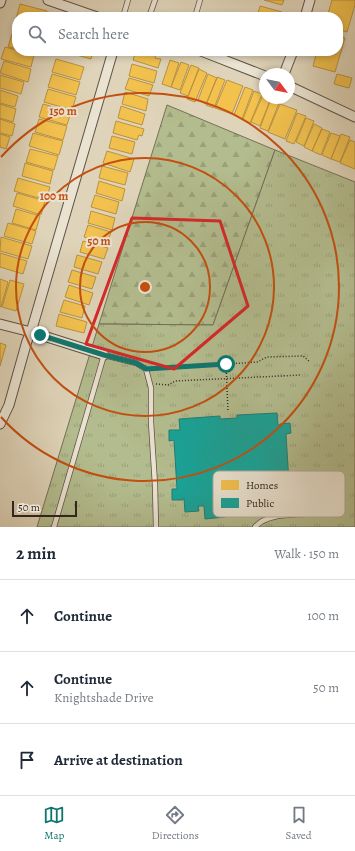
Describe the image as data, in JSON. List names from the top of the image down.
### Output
{
  "legend": ["Homes", "Public"],
  "scale_bar": "50 m",
  "north": "bottom right",
  "page": {
    "search": "Search here",
    "scale": "50 m",
    "heading": ["2 min", "Walk · 150 m"],
    "list": [
      ["Continue", "100 m"],
      ["Continue", "Knightshade Drive", "50 m"],
      "Arrive at destination"
    ],
    "nav": ["Map", "Directions", "Saved"]
  },
  "rings": ["150 m", "100 m", "50 m"]
}
